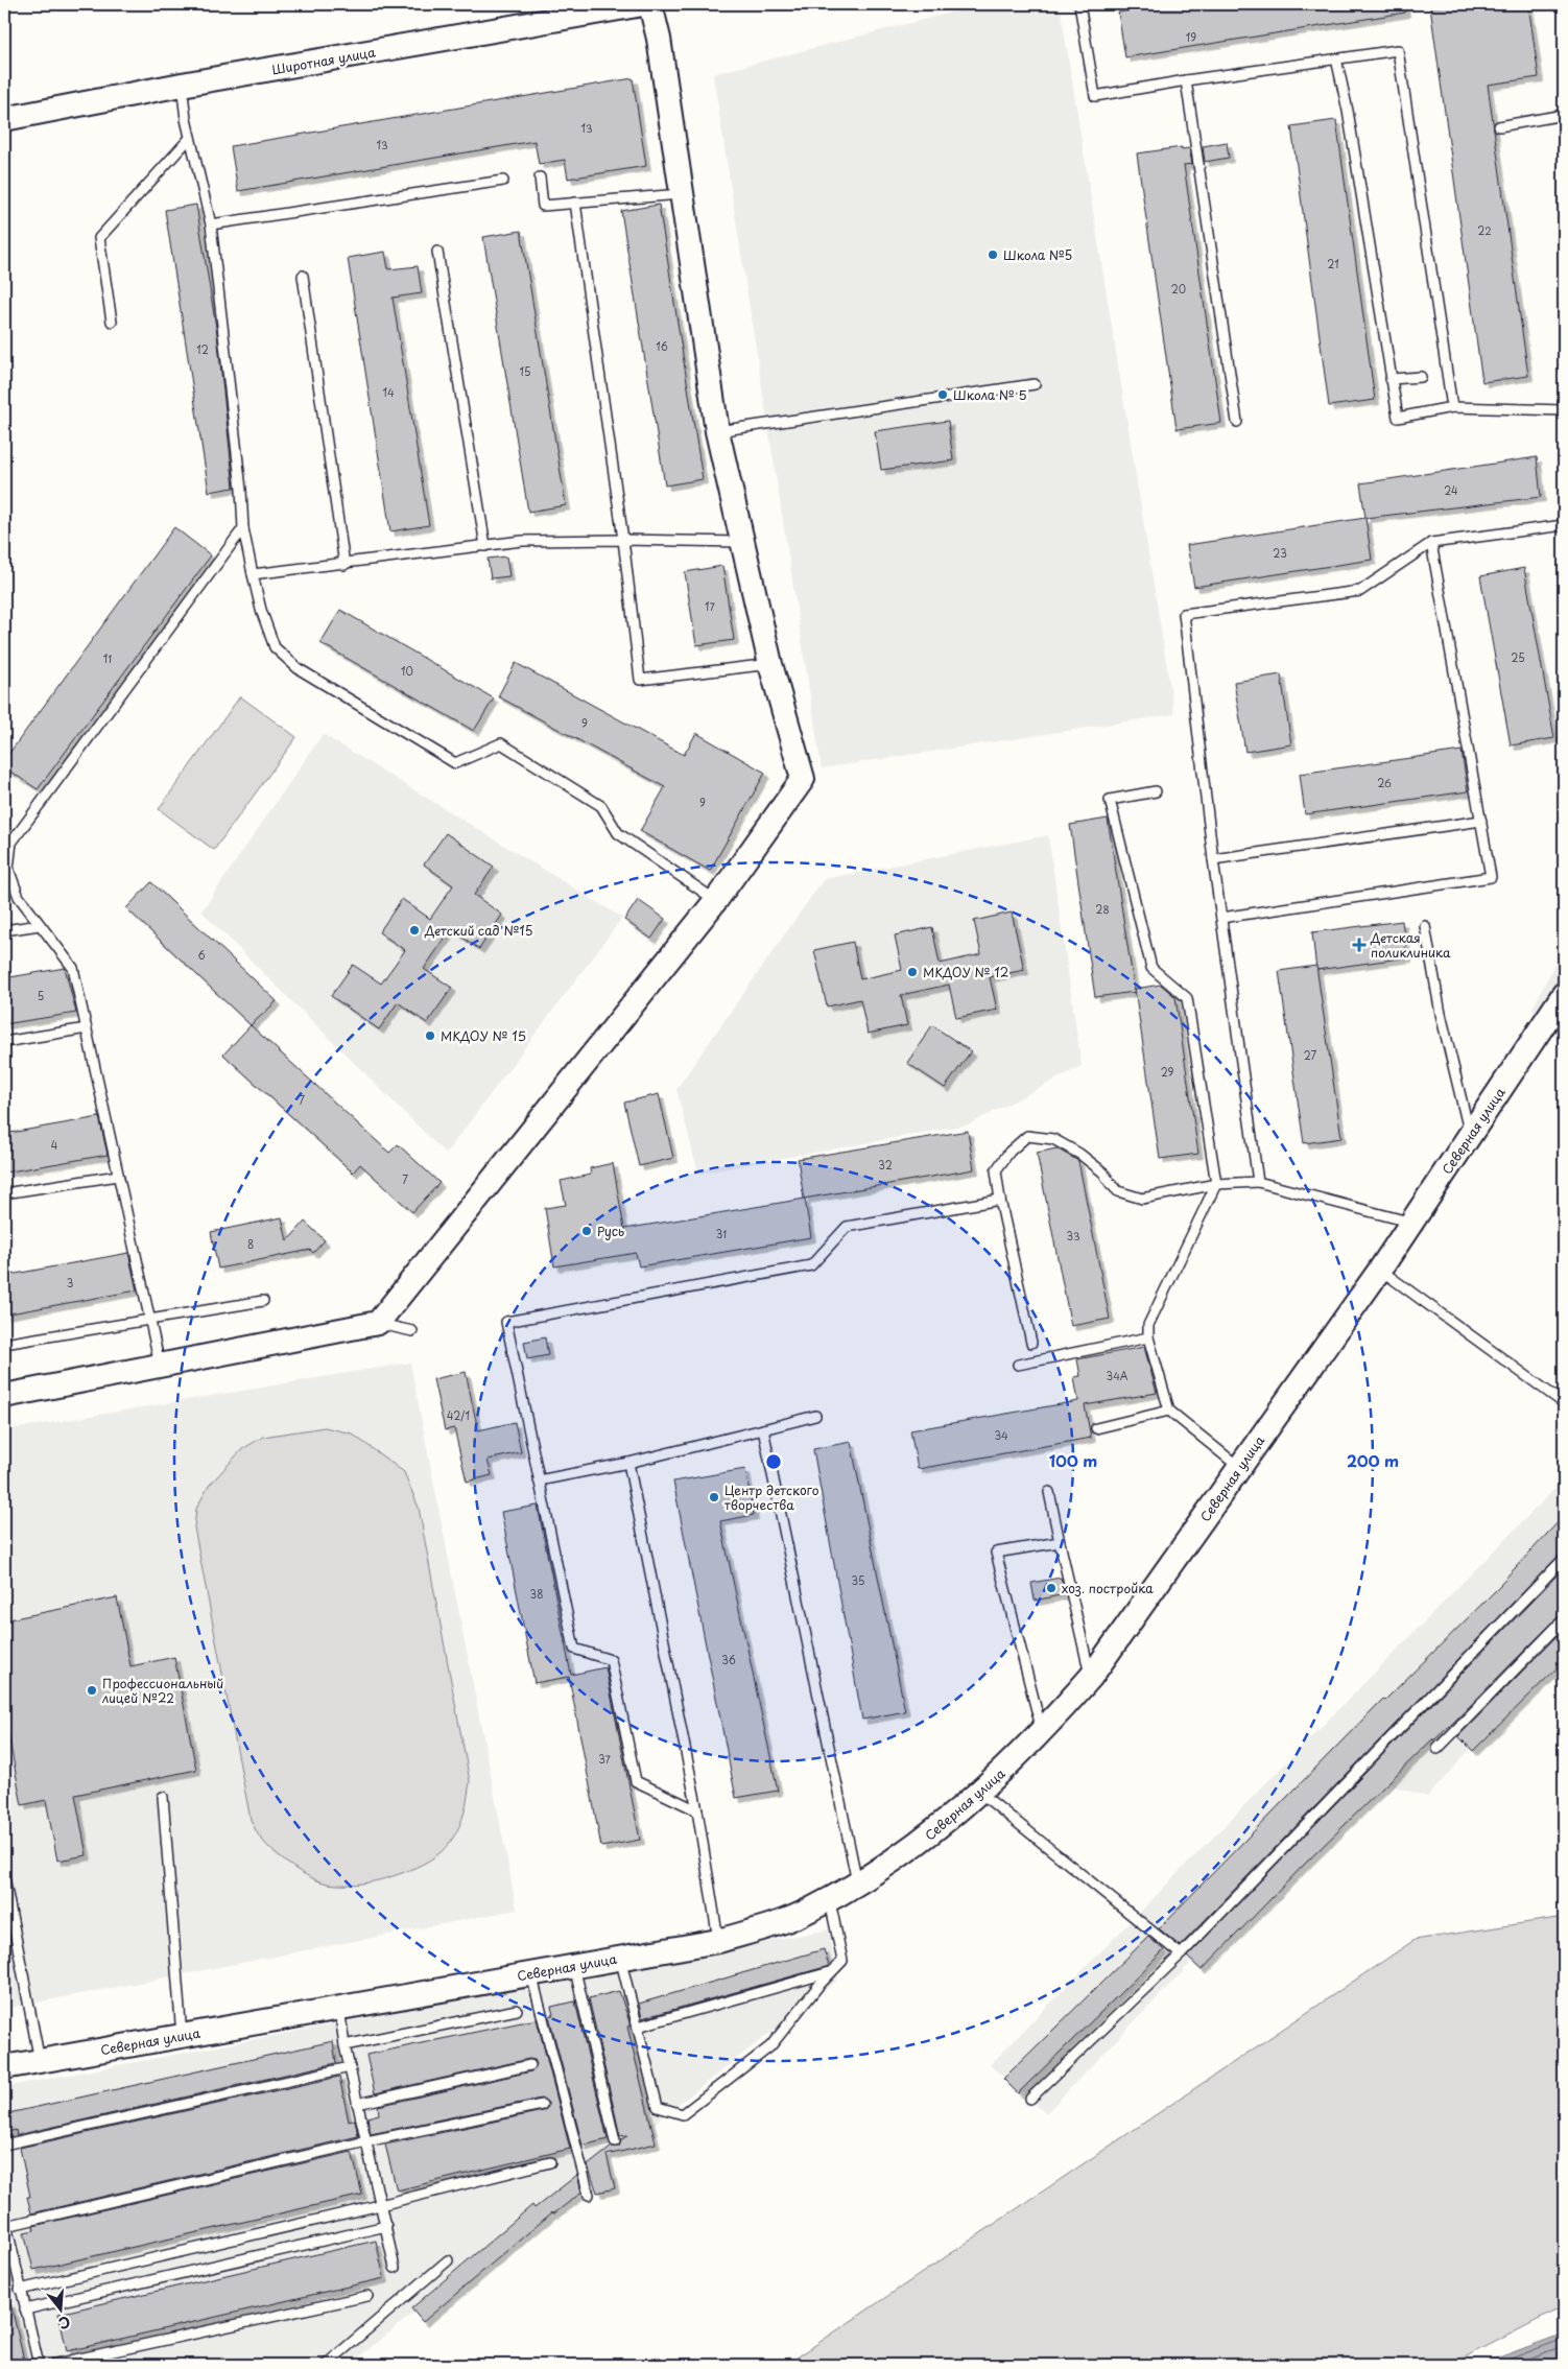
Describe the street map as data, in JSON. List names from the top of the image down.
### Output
{
  "streets": {
    "street": ["Широтная улица", "Северная улица"]
  },
  "places": {
    "other": [
      "Школа №5",
      "Школа № 5",
      "Детский сад №15",
      "МКДОУ № 12",
      "МКДОУ № 15",
      "Русь",
      "Центр детского творчества",
      "хоз. постройка",
      "Профессиональный лицей №22"
    ],
    "health": ["Детская поликлиника"]
  },
  "house_numbers": [
    "19",
    "13",
    "13",
    "22",
    "21",
    "20",
    "16",
    "12",
    "15",
    "14",
    "24",
    "23",
    "17",
    "25",
    "11",
    "10",
    "9",
    "26",
    "9",
    "28",
    "6",
    "5",
    "27",
    "29",
    "7",
    "4",
    "32",
    "7",
    "31",
    "33",
    "8",
    "3",
    "34А",
    "42/1",
    "34",
    "35",
    "38",
    "36",
    "37"
  ],
  "north": "bottom",
  "rings": ["100 m", "200 m"]
}
